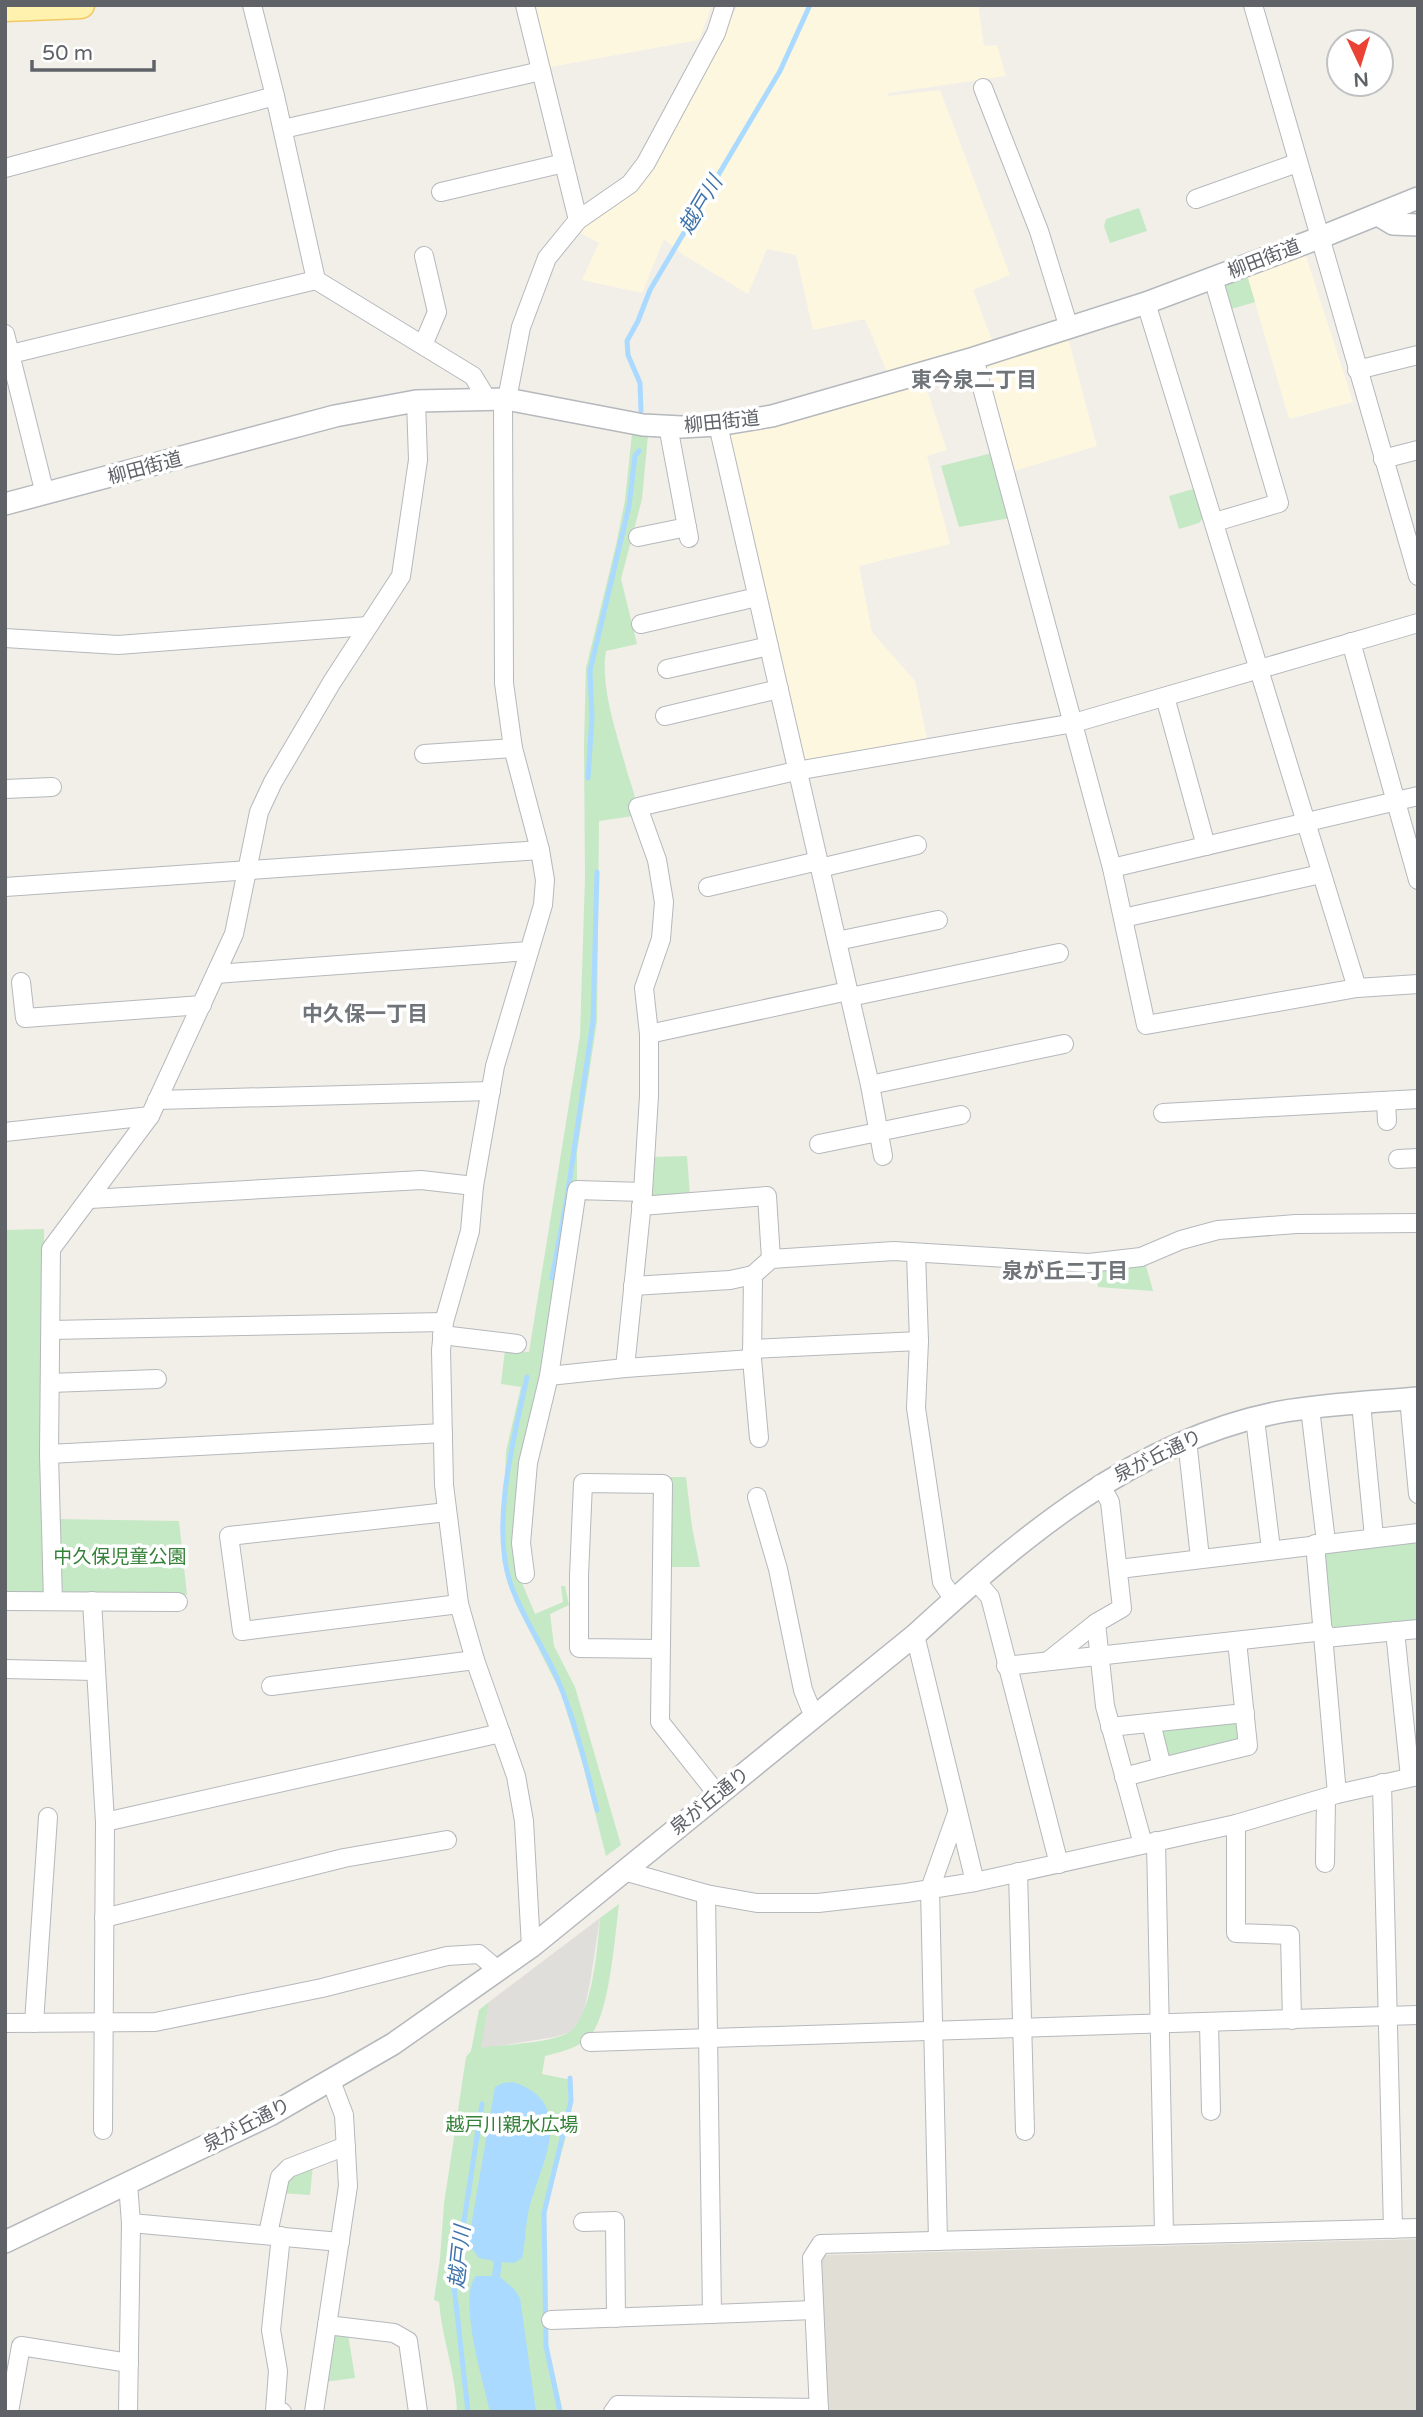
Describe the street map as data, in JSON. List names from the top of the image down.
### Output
{
  "streets": {
    "street": ["柳田街道", "泉が丘通り"]
  },
  "districts": ["東今泉二丁目", "中久保一丁目", "泉が丘二丁目"],
  "water": ["越戸川"],
  "parks": ["中久保児童公園", "越戸川親水広場"],
  "scale_bar": "50 m",
  "north": "bottom"
}
